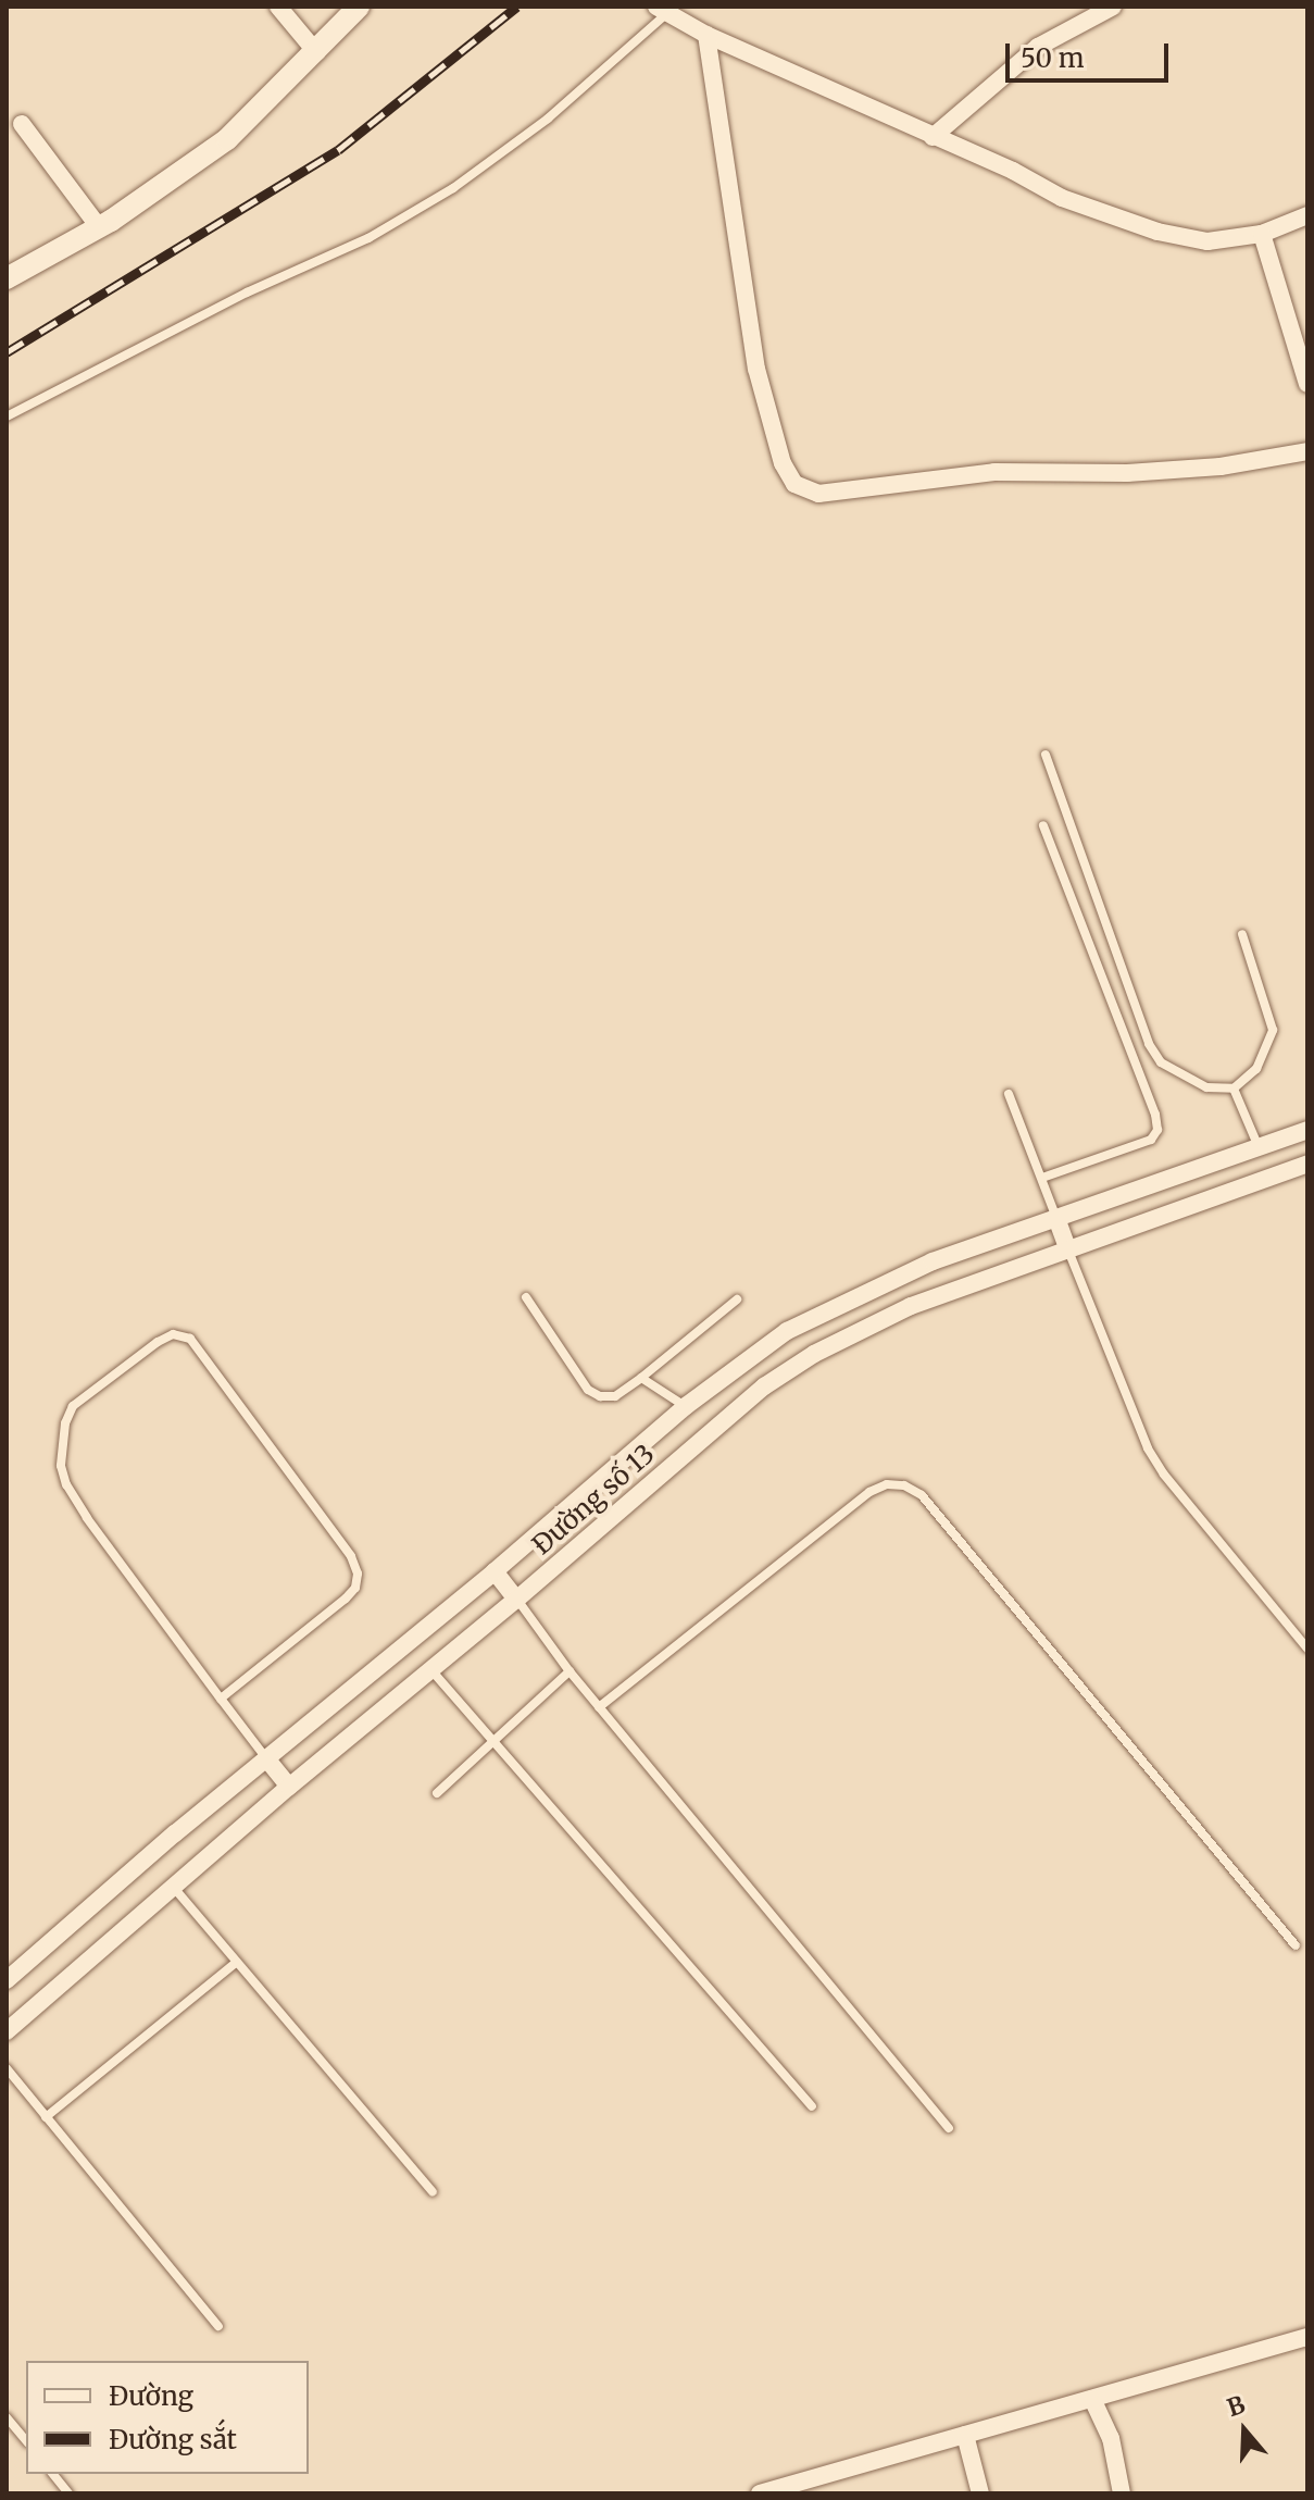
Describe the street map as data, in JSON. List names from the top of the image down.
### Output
{
  "streets": {
    "street": ["Đường số 13"]
  },
  "legend": ["Đường", "Đường sắt"],
  "scale_bar": "50 m",
  "north": "top"
}
